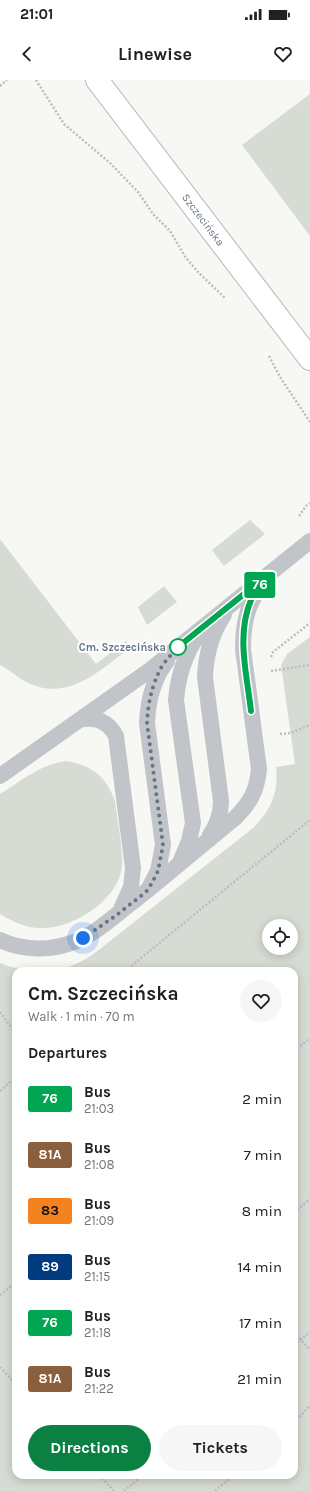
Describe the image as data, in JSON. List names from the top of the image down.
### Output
{
  "streets": {
    "main road": ["Szczecińska"]
  },
  "places": ["Cm. Szczecińska"],
  "lines": ["bus line 76"],
  "page": {
    "status": "21:01",
    "header": "Linewise",
    "on_map": "76",
    "heading": [
      ["Cm. Szczecińska", "Walk · 1 min · 70 m"],
      "Departures"
    ],
    "list": [
      {
        "mark": "76",
        "name": "Bus",
        "note": "21:03",
        "value": "2 min"
      },
      {
        "mark": "81A",
        "name": "Bus",
        "note": "21:08",
        "value": "7 min"
      },
      {
        "mark": "83",
        "name": "Bus",
        "note": "21:09",
        "value": "8 min"
      },
      {
        "mark": "89",
        "name": "Bus",
        "note": "21:15",
        "value": "14 min"
      },
      {
        "mark": "76",
        "name": "Bus",
        "note": "21:18",
        "value": "17 min"
      },
      {
        "mark": "81A",
        "name": "Bus",
        "note": "21:22",
        "value": "21 min"
      }
    ],
    "buttons": ["Directions", "Tickets"]
  }
}
